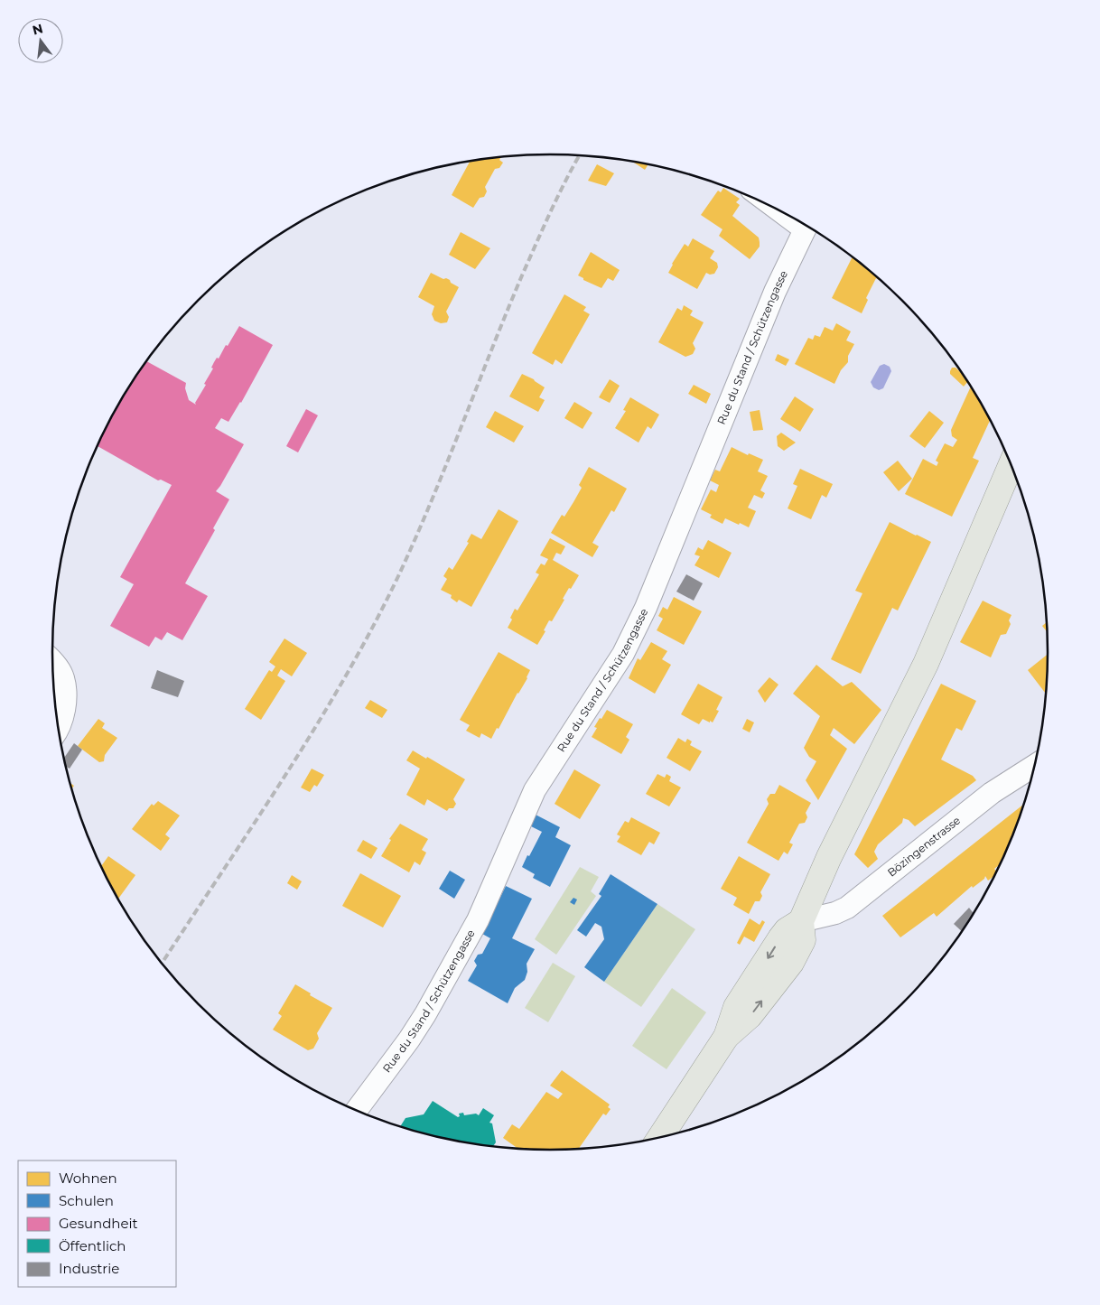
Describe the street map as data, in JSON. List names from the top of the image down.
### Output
{
  "streets": {
    "street": ["Rue du Stand / Schützengasse", "Bözingenstrasse"]
  },
  "legend": [
    "Wohnen",
    "Schulen",
    "Gesundheit",
    "Öffentlich",
    "Industrie"
  ],
  "north": "top"
}
